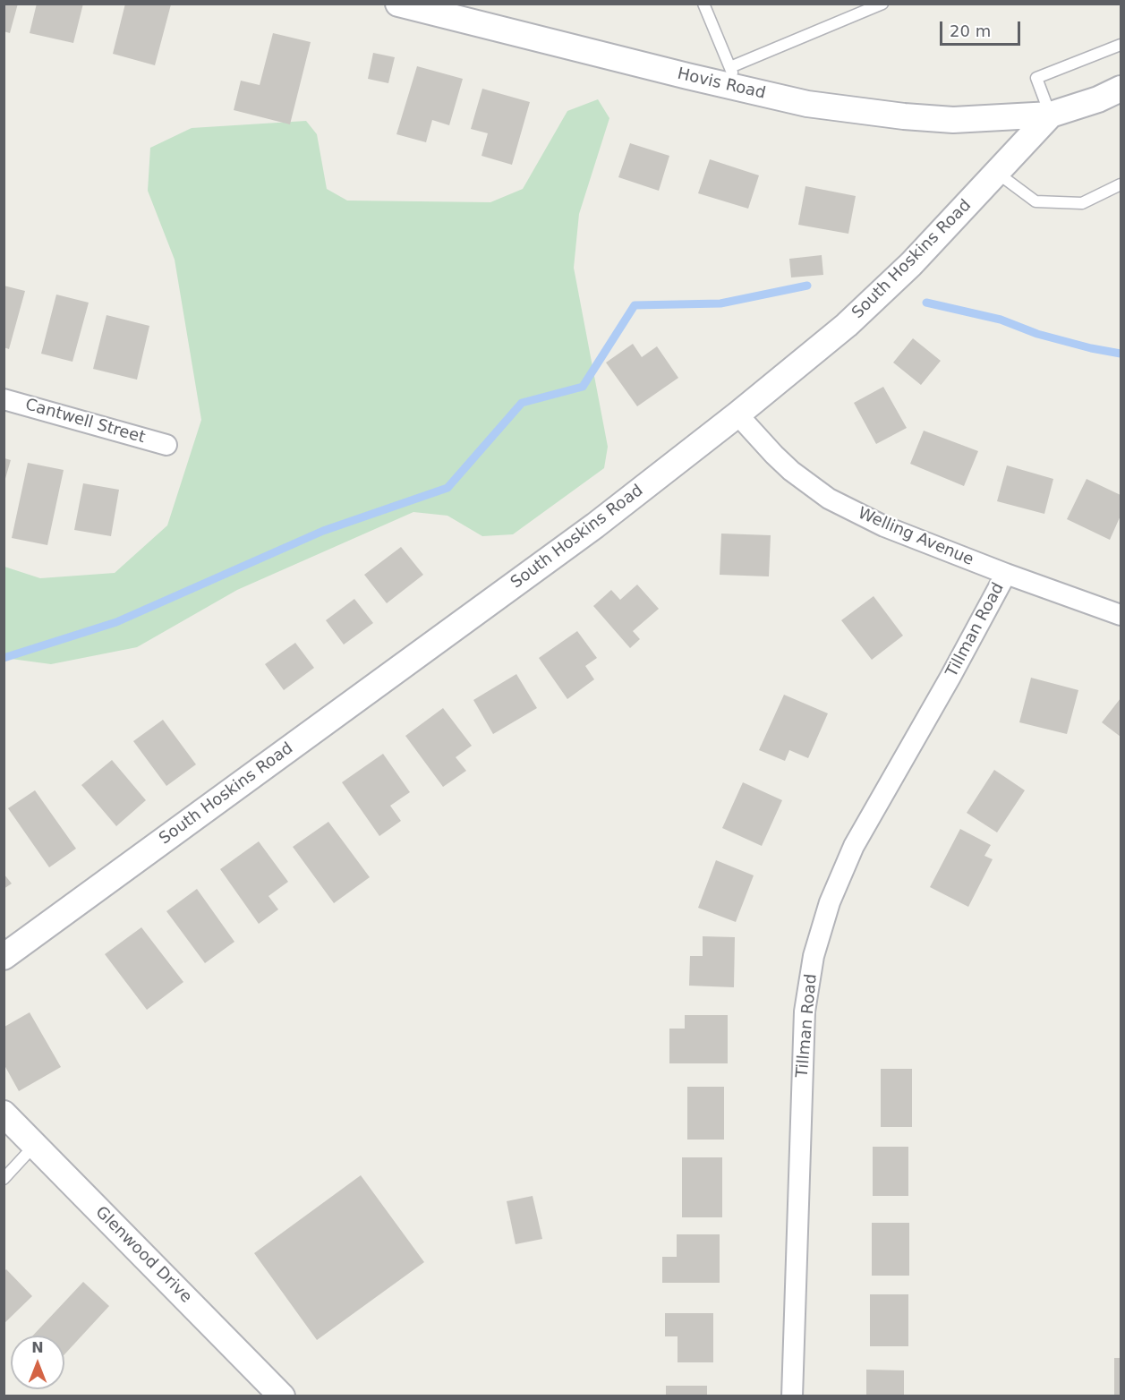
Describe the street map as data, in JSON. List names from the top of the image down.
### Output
{
  "streets": {
    "street": [
      "Hovis Road",
      "South Hoskins Road",
      "Cantwell Street",
      "Welling Avenue",
      "Tillman Road",
      "Glenwood Drive"
    ]
  },
  "crossings": [
    ["Hovis Road", "South Hoskins Road"],
    ["South Hoskins Road", "Welling Avenue"],
    ["Welling Avenue", "Tillman Road"]
  ],
  "scale_bar": "20 m",
  "north": "top"
}
